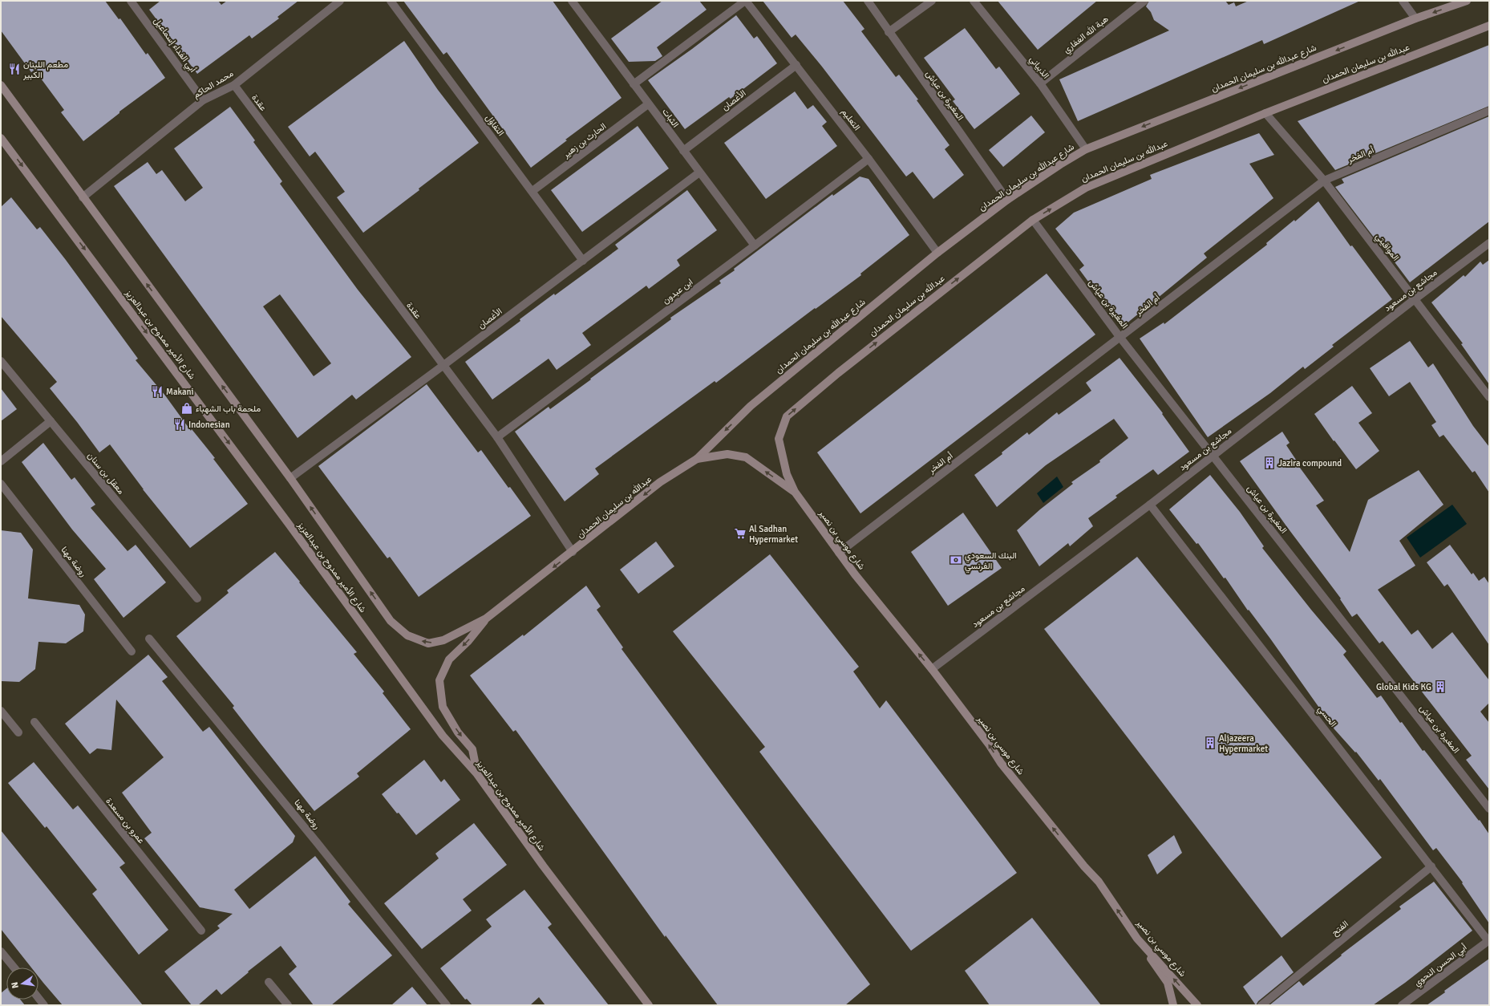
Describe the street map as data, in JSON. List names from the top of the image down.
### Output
{
  "streets": {
    "street": [
      "هبة الله الغفاري",
      "أبي الفداء إسماعيل",
      "عبدالله بن سليمان الحمدان",
      "الذبياني",
      "شارع عبدالله بن سليمان الحمدان",
      "محمد الحاكم",
      "المغيرة بن عياش",
      "الأغصان",
      "عقدة",
      "الثبات",
      "التعليم",
      "التفاؤل",
      "الحارث بن زهير",
      "أم الفخر",
      "المواقيتي",
      "مجاشع بن مسعود",
      "ابن عبدون",
      "شارع الأمير ممدوح بن عبدالعزيز",
      "معقل بن سنان",
      "شارع موسي بن نصير",
      "روضة مهنا",
      "الحسي",
      "عمرو بن مسعدة",
      "الفتح",
      "أبي الحسن النحوي"
    ]
  },
  "crossings": [
    ["هبة الله الغفاري", "الذبياني"],
    ["أبي الفداء إسماعيل", "محمد الحاكم"],
    ["عبدالله بن سليمان الحمدان", "شارع عبدالله بن سليمان الحمدان"],
    ["عبدالله بن سليمان الحمدان", "المغيرة بن عياش"],
    ["عبدالله بن سليمان الحمدان", "عقدة"],
    ["عبدالله بن سليمان الحمدان", "المواقيتي"],
    ["عبدالله بن سليمان الحمدان", "شارع الأمير ممدوح بن عبدالعزيز"],
    ["عبدالله بن سليمان الحمدان", "شارع موسي بن نصير"],
    ["الذبياني", "شارع عبدالله بن سليمان الحمدان"],
    ["شارع عبدالله بن سليمان الحمدان", "المغيرة بن عياش"],
    ["شارع عبدالله بن سليمان الحمدان", "التعليم"],
    ["محمد الحاكم", "عقدة"],
    ["محمد الحاكم", "شارع الأمير ممدوح بن عبدالعزيز"],
    ["المغيرة بن عياش", "أم الفخر"],
    ["المغيرة بن عياش", "مجاشع بن مسعود"],
    ["الأغصان", "عقدة"],
    ["الأغصان", "الثبات"],
    ["الأغصان", "التعليم"],
    ["الأغصان", "التفاؤل"],
    ["الأغصان", "شارع الأمير ممدوح بن عبدالعزيز"],
    ["عقدة", "ابن عبدون"],
    ["الثبات", "الحارث بن زهير"],
    ["الثبات", "ابن عبدون"],
    ["التعليم", "ابن عبدون"],
    ["التفاؤل", "الحارث بن زهير"],
    ["أم الفخر", "المواقيتي"],
    ["أم الفخر", "شارع موسي بن نصير"],
    ["المواقيتي", "مجاشع بن مسعود"],
    ["مجاشع بن مسعود", "شارع موسي بن نصير"],
    ["مجاشع بن مسعود", "الحسي"],
    ["الحسي", "الفتح"],
    ["الحسي", "أبي الحسن النحوي"]
  ],
  "one_way": ["شارع عبدالله بن سليمان الحمدان", "شارع موسي بن نصير"],
  "places": {
    "restaurant": ["مطعم اللبنان الكبير", "Makani", "Indonesian"],
    "shop": ["ملحمة باب الشهباء"],
    "building": ["Jazira compound", "Global Kids KG", "Aljazeera Hypermarket"],
    "supermarket": ["Al Sadhan Hypermarket"],
    "bank": ["البنك السعودي الفرنسي"]
  },
  "north": "left"
}
